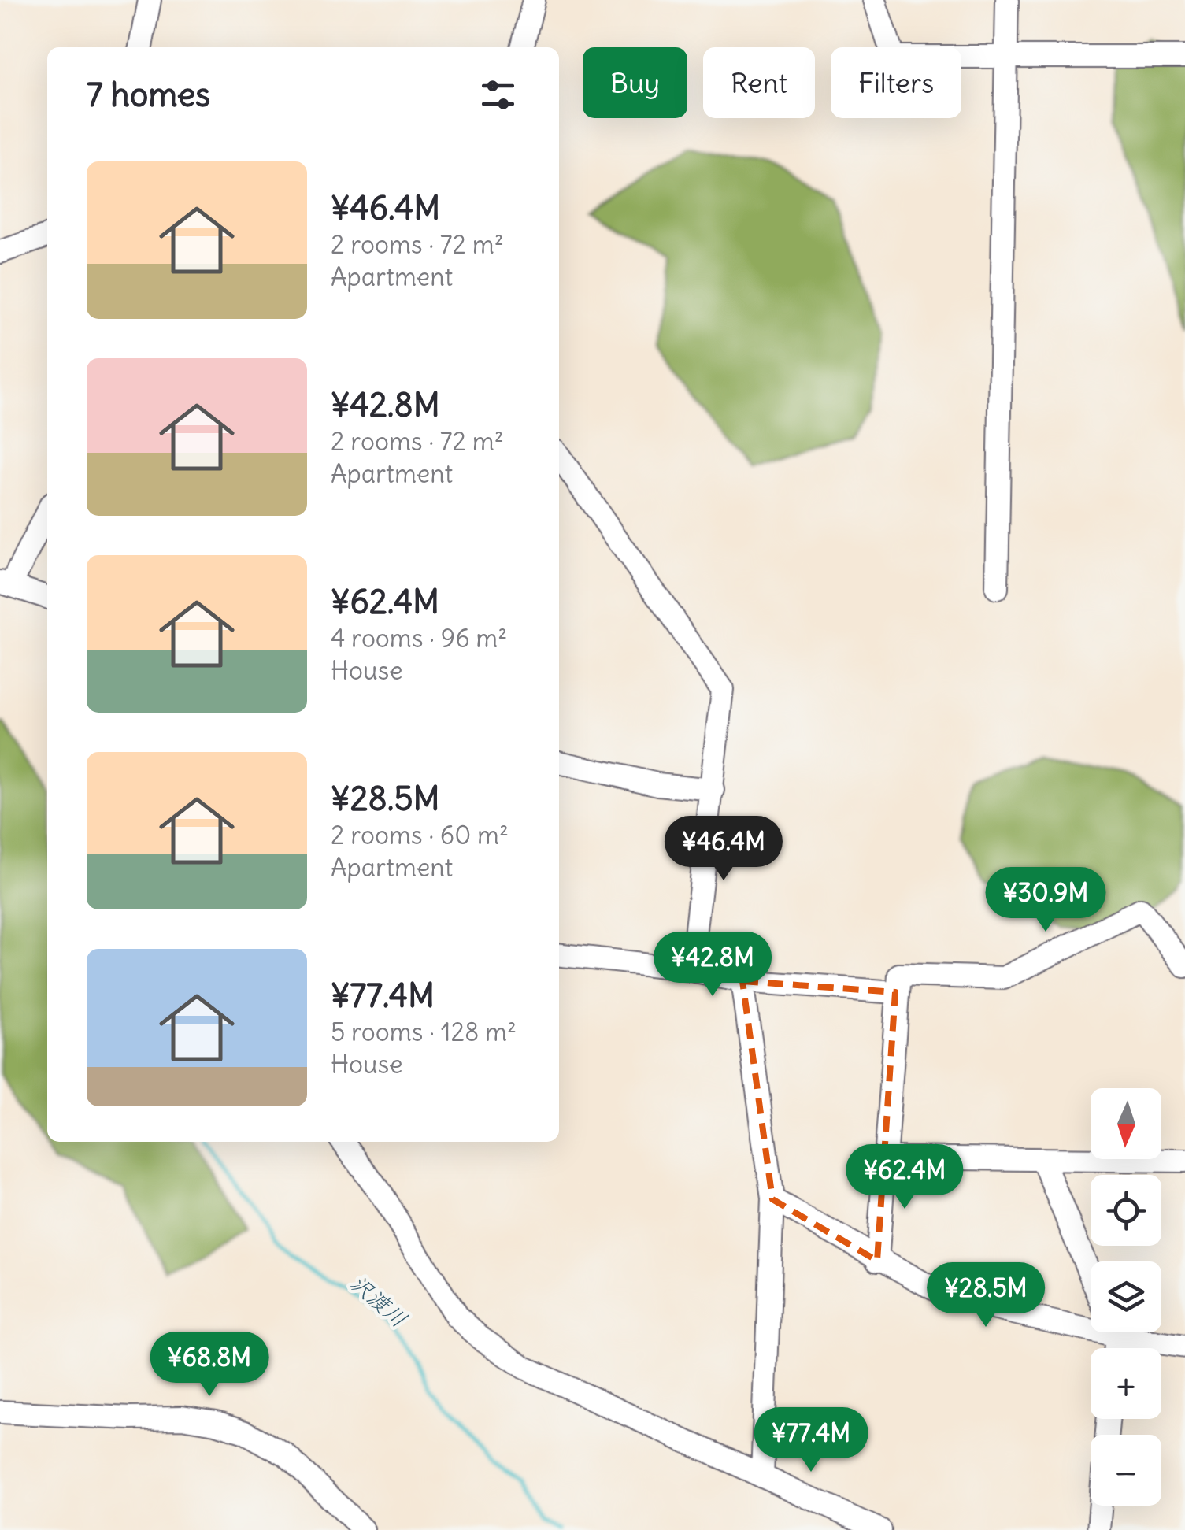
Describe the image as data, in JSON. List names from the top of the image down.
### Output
{
  "water": ["沢渡川"],
  "north": "bottom",
  "page": {
    "chip": ["Buy", "Rent", "Filters"],
    "heading": "7 homes",
    "list": [
      {
        "name": "¥46.4M",
        "note": "2 rooms · 72 m² · Apartment"
      },
      {
        "name": "¥42.8M",
        "note": "2 rooms · 72 m² · Apartment"
      },
      {
        "name": "¥62.4M",
        "note": "4 rooms · 96 m² · House"
      },
      {
        "name": "¥28.5M",
        "note": "2 rooms · 60 m² · Apartment"
      },
      {
        "name": "¥77.4M",
        "note": "5 rooms · 128 m² · House"
      }
    ],
    "price": [
      "¥46.4M",
      "¥30.9M",
      "¥42.8M",
      "¥62.4M",
      "¥28.5M",
      "¥68.8M",
      "¥77.4M"
    ],
    "map_buttons": ["+", "−"]
  }
}
